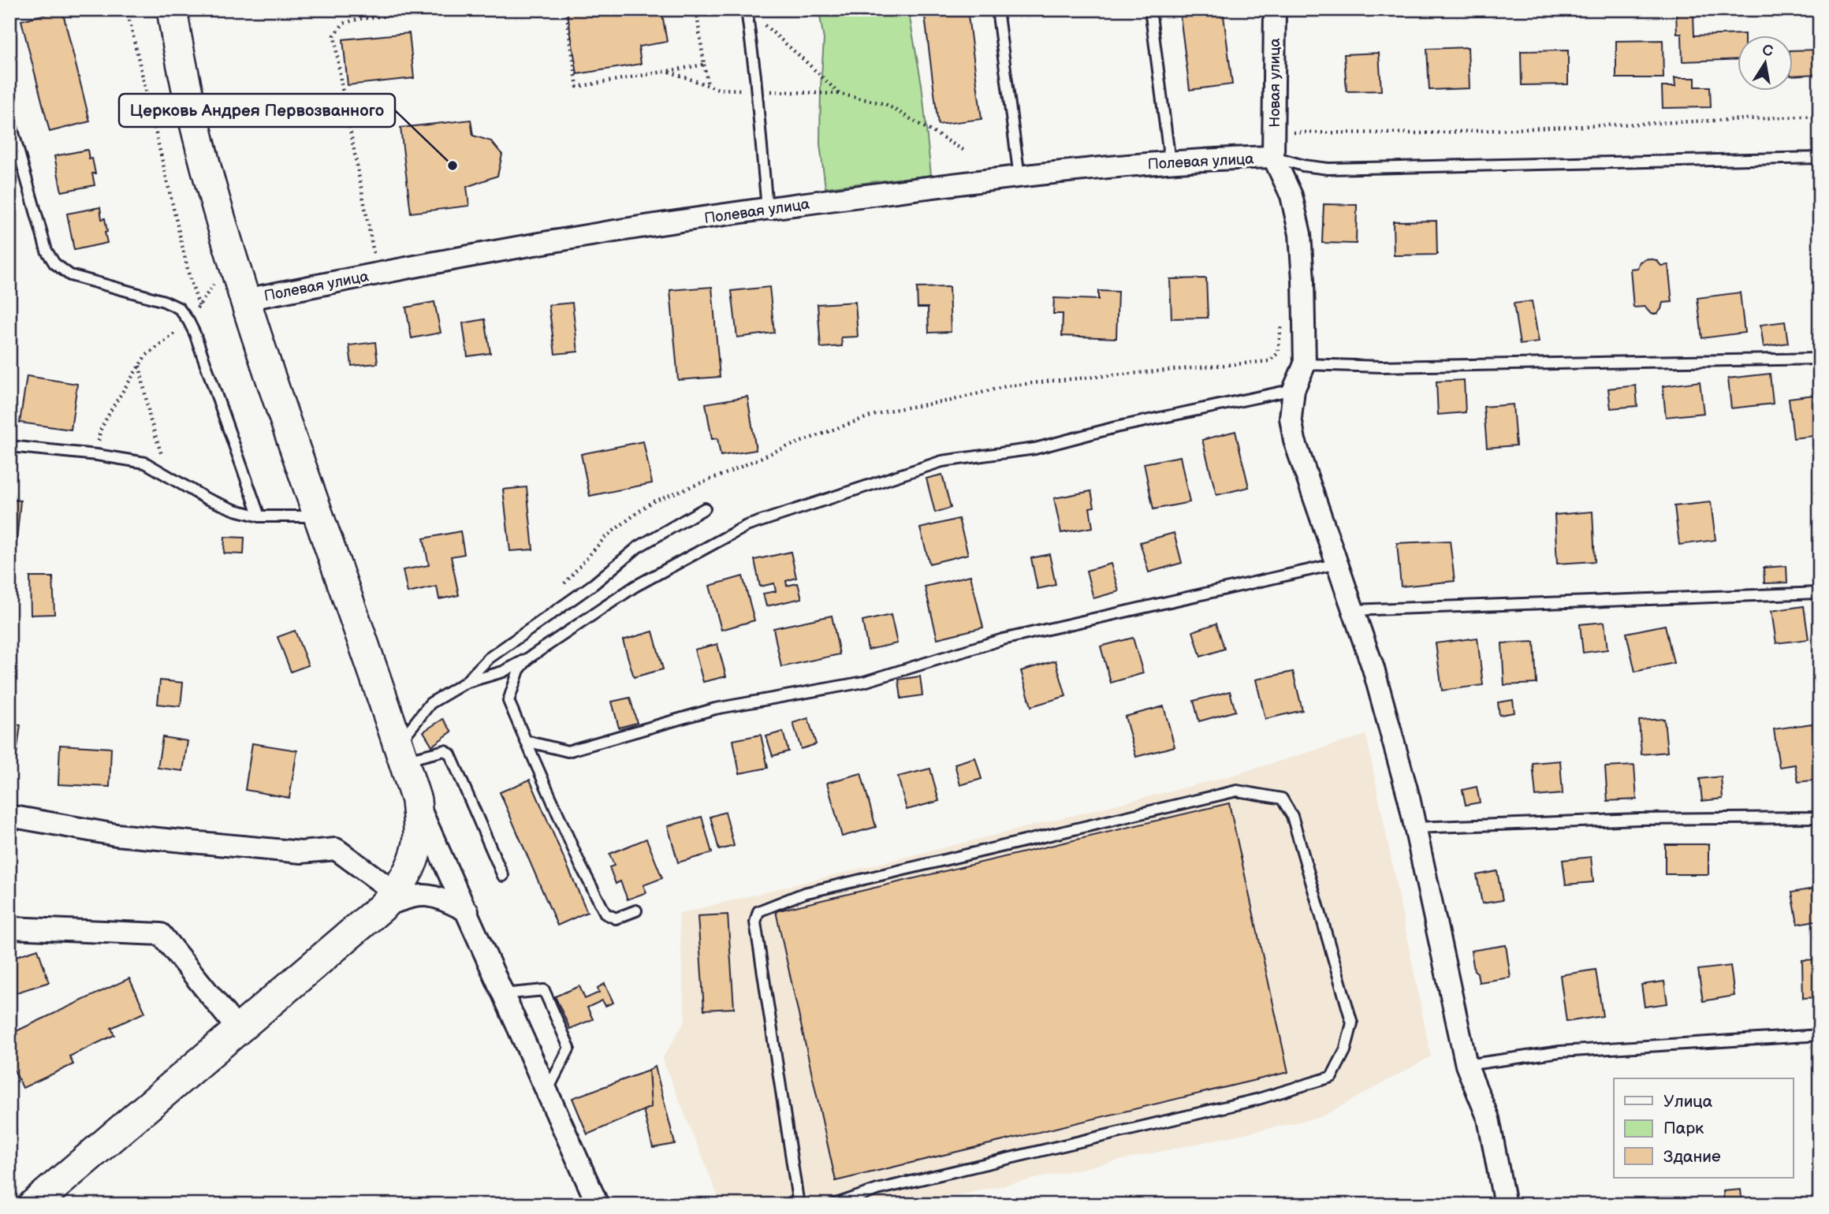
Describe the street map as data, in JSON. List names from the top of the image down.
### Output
{
  "streets": {
    "street": ["Новая улица", "Полевая улица"]
  },
  "crossings": [
    ["Новая улица", "Полевая улица"]
  ],
  "places": ["Церковь Андрея Первозванного"],
  "legend": ["Улица", "Парк", "Здание"],
  "north": "top"
}
